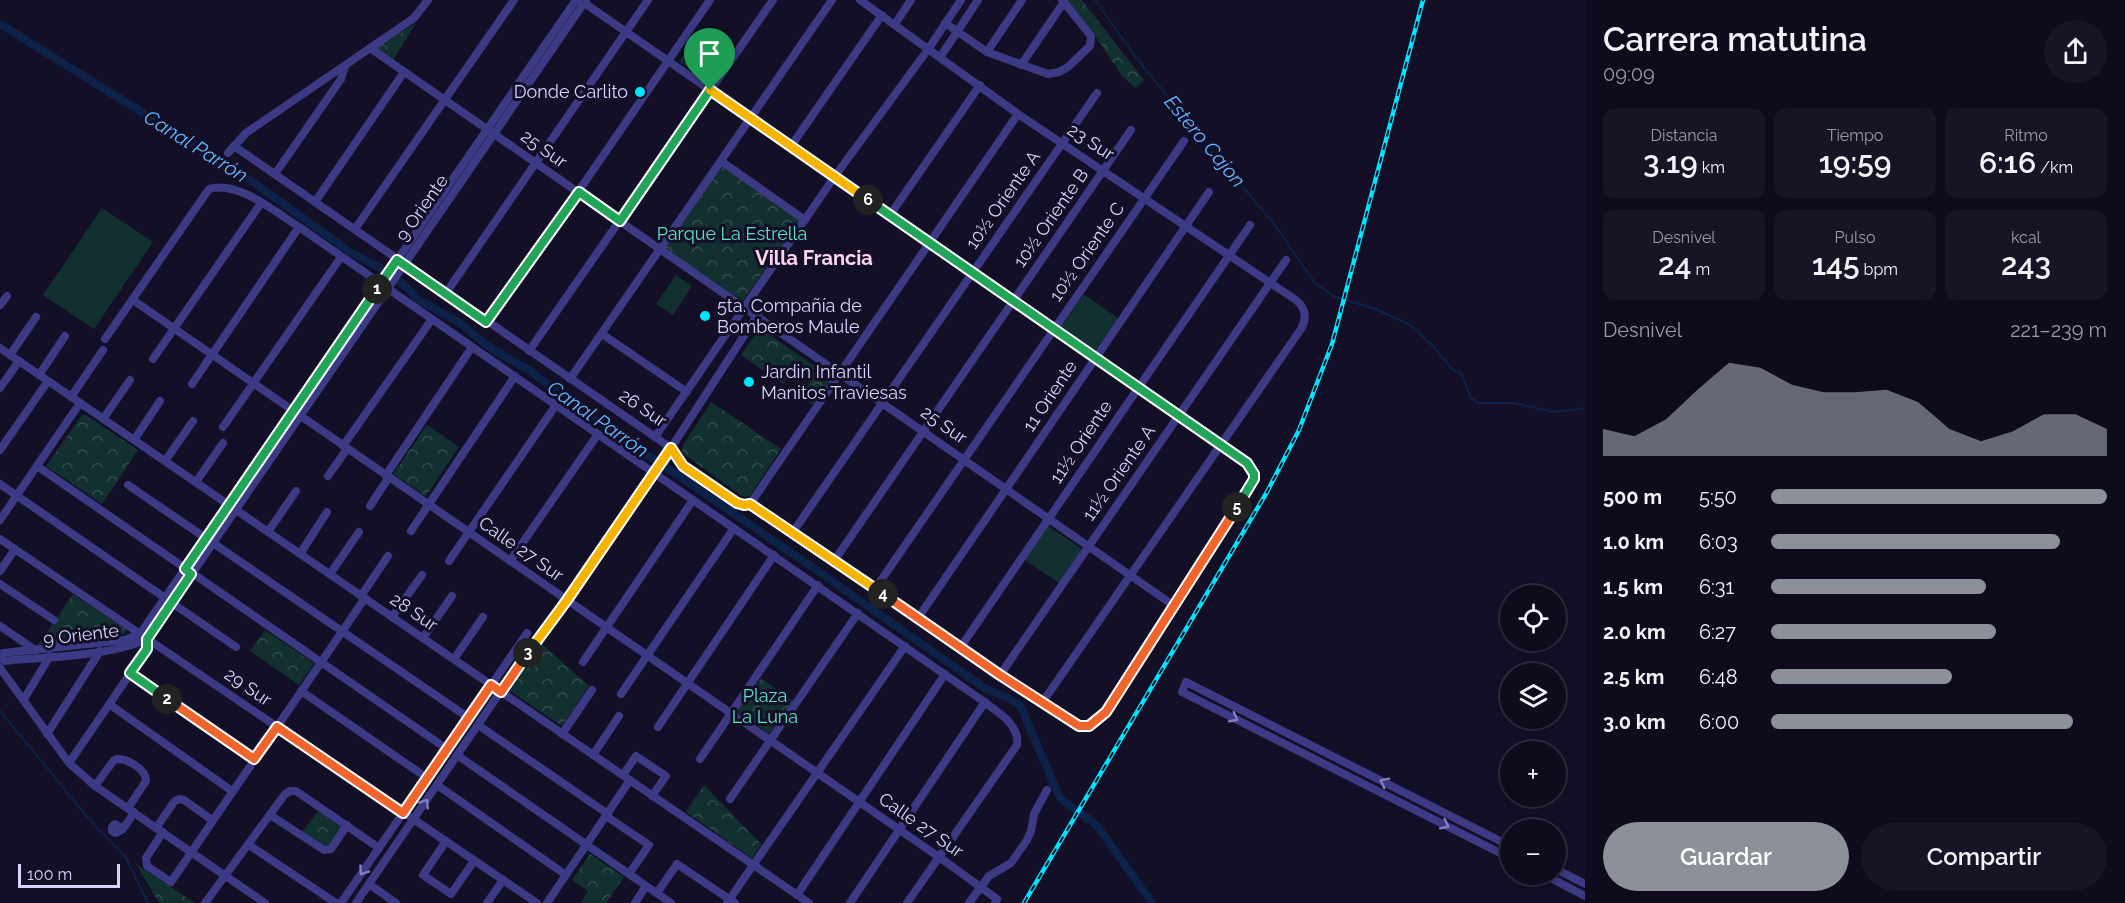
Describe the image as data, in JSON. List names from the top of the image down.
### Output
{
  "streets": {
    "street": [
      "23 Sur",
      "25 Sur",
      "10½ Oriente A",
      "9 Oriente",
      "10½ Oriente B",
      "10½ Oriente C",
      "11 Oriente",
      "26 Sur",
      "11½ Oriente",
      "11½ Oriente A",
      "Calle 27 Sur",
      "28 Sur",
      "29 Sur"
    ]
  },
  "crossings": [
    ["23 Sur", "10½ Oriente A"],
    ["23 Sur", "10½ Oriente B"],
    ["23 Sur", "10½ Oriente C"],
    ["23 Sur", "11 Oriente"],
    ["23 Sur", "26 Sur"],
    ["23 Sur", "11½ Oriente"],
    ["23 Sur", "11½ Oriente A"],
    ["25 Sur", "10½ Oriente A"],
    ["25 Sur", "9 Oriente"],
    ["25 Sur", "10½ Oriente B"],
    ["25 Sur", "10½ Oriente C"],
    ["25 Sur", "11 Oriente"],
    ["25 Sur", "26 Sur"],
    ["25 Sur", "11½ Oriente"],
    ["25 Sur", "11½ Oriente A"],
    ["10½ Oriente A", "26 Sur"],
    ["9 Oriente", "26 Sur"],
    ["9 Oriente", "Calle 27 Sur"],
    ["9 Oriente", "28 Sur"],
    ["9 Oriente", "29 Sur"],
    ["10½ Oriente B", "26 Sur"],
    ["10½ Oriente C", "26 Sur"],
    ["11 Oriente", "26 Sur"],
    ["26 Sur", "11½ Oriente"],
    ["26 Sur", "11½ Oriente A"]
  ],
  "districts": ["Villa Francia"],
  "water": ["Estero Cajon", "Canal Parrón"],
  "parks": ["Parque La Estrella", "Plaza La Luna"],
  "places": ["Donde Carlito", "5ta. Compañía de Bomberos Maule", "Jardin Infantil Manitos Traviesas"],
  "scale_bar": "100 m",
  "page": {
    "heading": ["Carrera matutina", "09:09"],
    "stats": [
      ["Distancia", "3.19 km"],
      ["Tiempo", "19:59"],
      ["Ritmo", "6:16 /km"],
      ["Desnivel", "24 m"],
      ["Pulso", "145 bpm"],
      ["kcal", "243"]
    ],
    "pins": [
      "6",
      "1",
      "5",
      "4",
      "3",
      "2"
    ],
    "chart": ["Desnivel", "221–239 m"],
    "list": [
      {
        "name": "500 m",
        "note": "5:50"
      },
      {
        "name": "1.0 km",
        "note": "6:03"
      },
      {
        "name": "1.5 km",
        "note": "6:31"
      },
      {
        "name": "2.0 km",
        "note": "6:27"
      },
      {
        "name": "2.5 km",
        "note": "6:48"
      },
      {
        "name": "3.0 km",
        "note": "6:00"
      }
    ],
    "map_buttons": ["+", "−"],
    "buttons": ["Guardar", "Compartir"],
    "scale": "100 m"
  }
}
